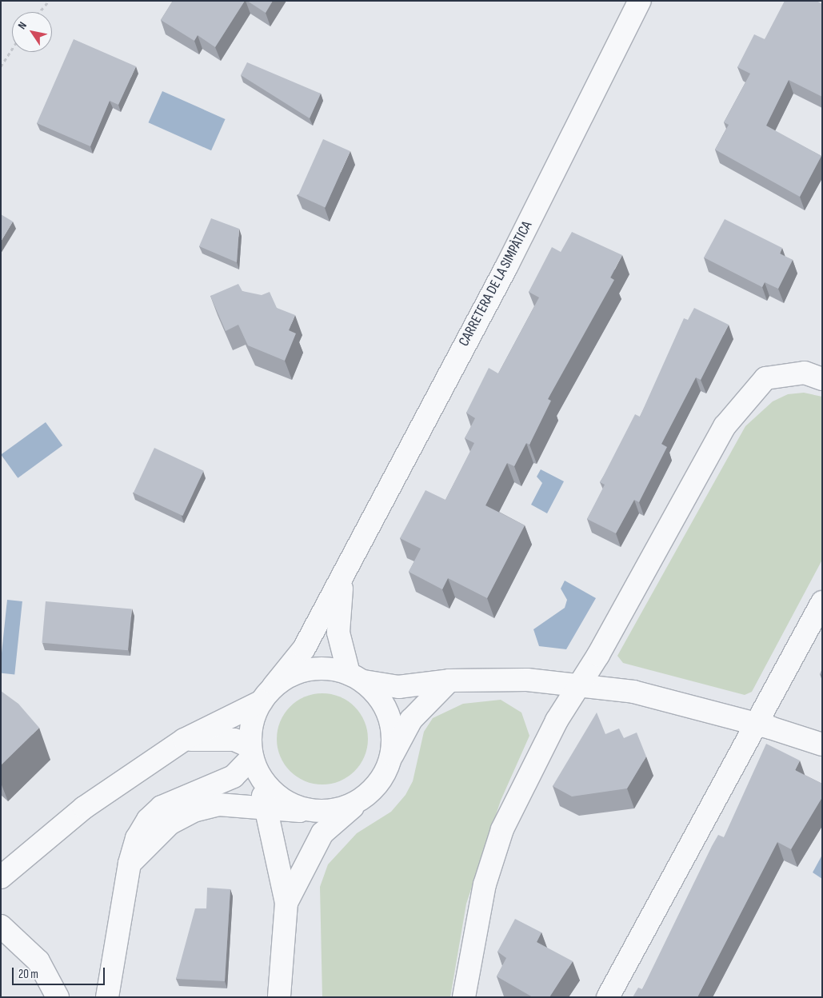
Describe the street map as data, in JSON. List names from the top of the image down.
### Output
{
  "streets": {
    "street": ["CARRETERA DE LA SIMPÀTICA"]
  },
  "scale_bar": "20 m",
  "north": "top left"
}
